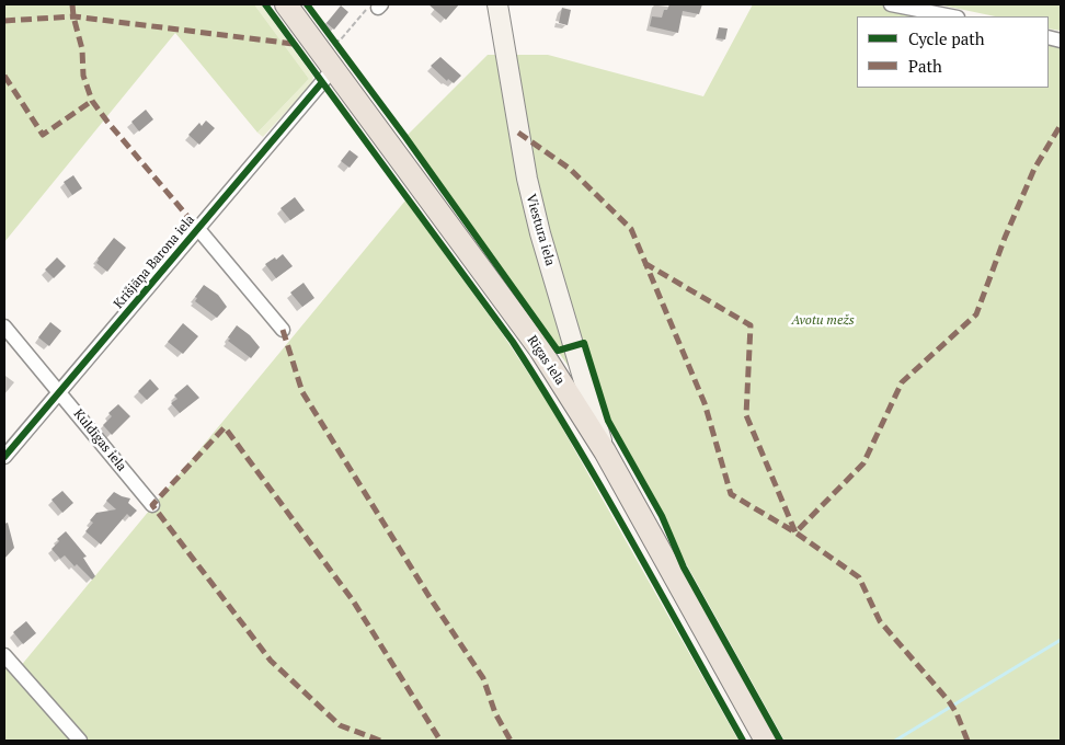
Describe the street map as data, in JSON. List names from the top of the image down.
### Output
{
  "streets": {
    "main road": ["Rīgas iela"],
    "street": ["Viestura iela", "Krišjāņa Barona iela", "Kuldīgas iela"]
  },
  "crossings": [
    ["Viestura iela", "Rīgas iela"],
    ["Krišjāņa Barona iela", "Rīgas iela"],
    ["Krišjāņa Barona iela", "Kuldīgas iela"]
  ],
  "parks": ["Avotu mežs"],
  "legend": ["Cycle path", "Path"]
}
